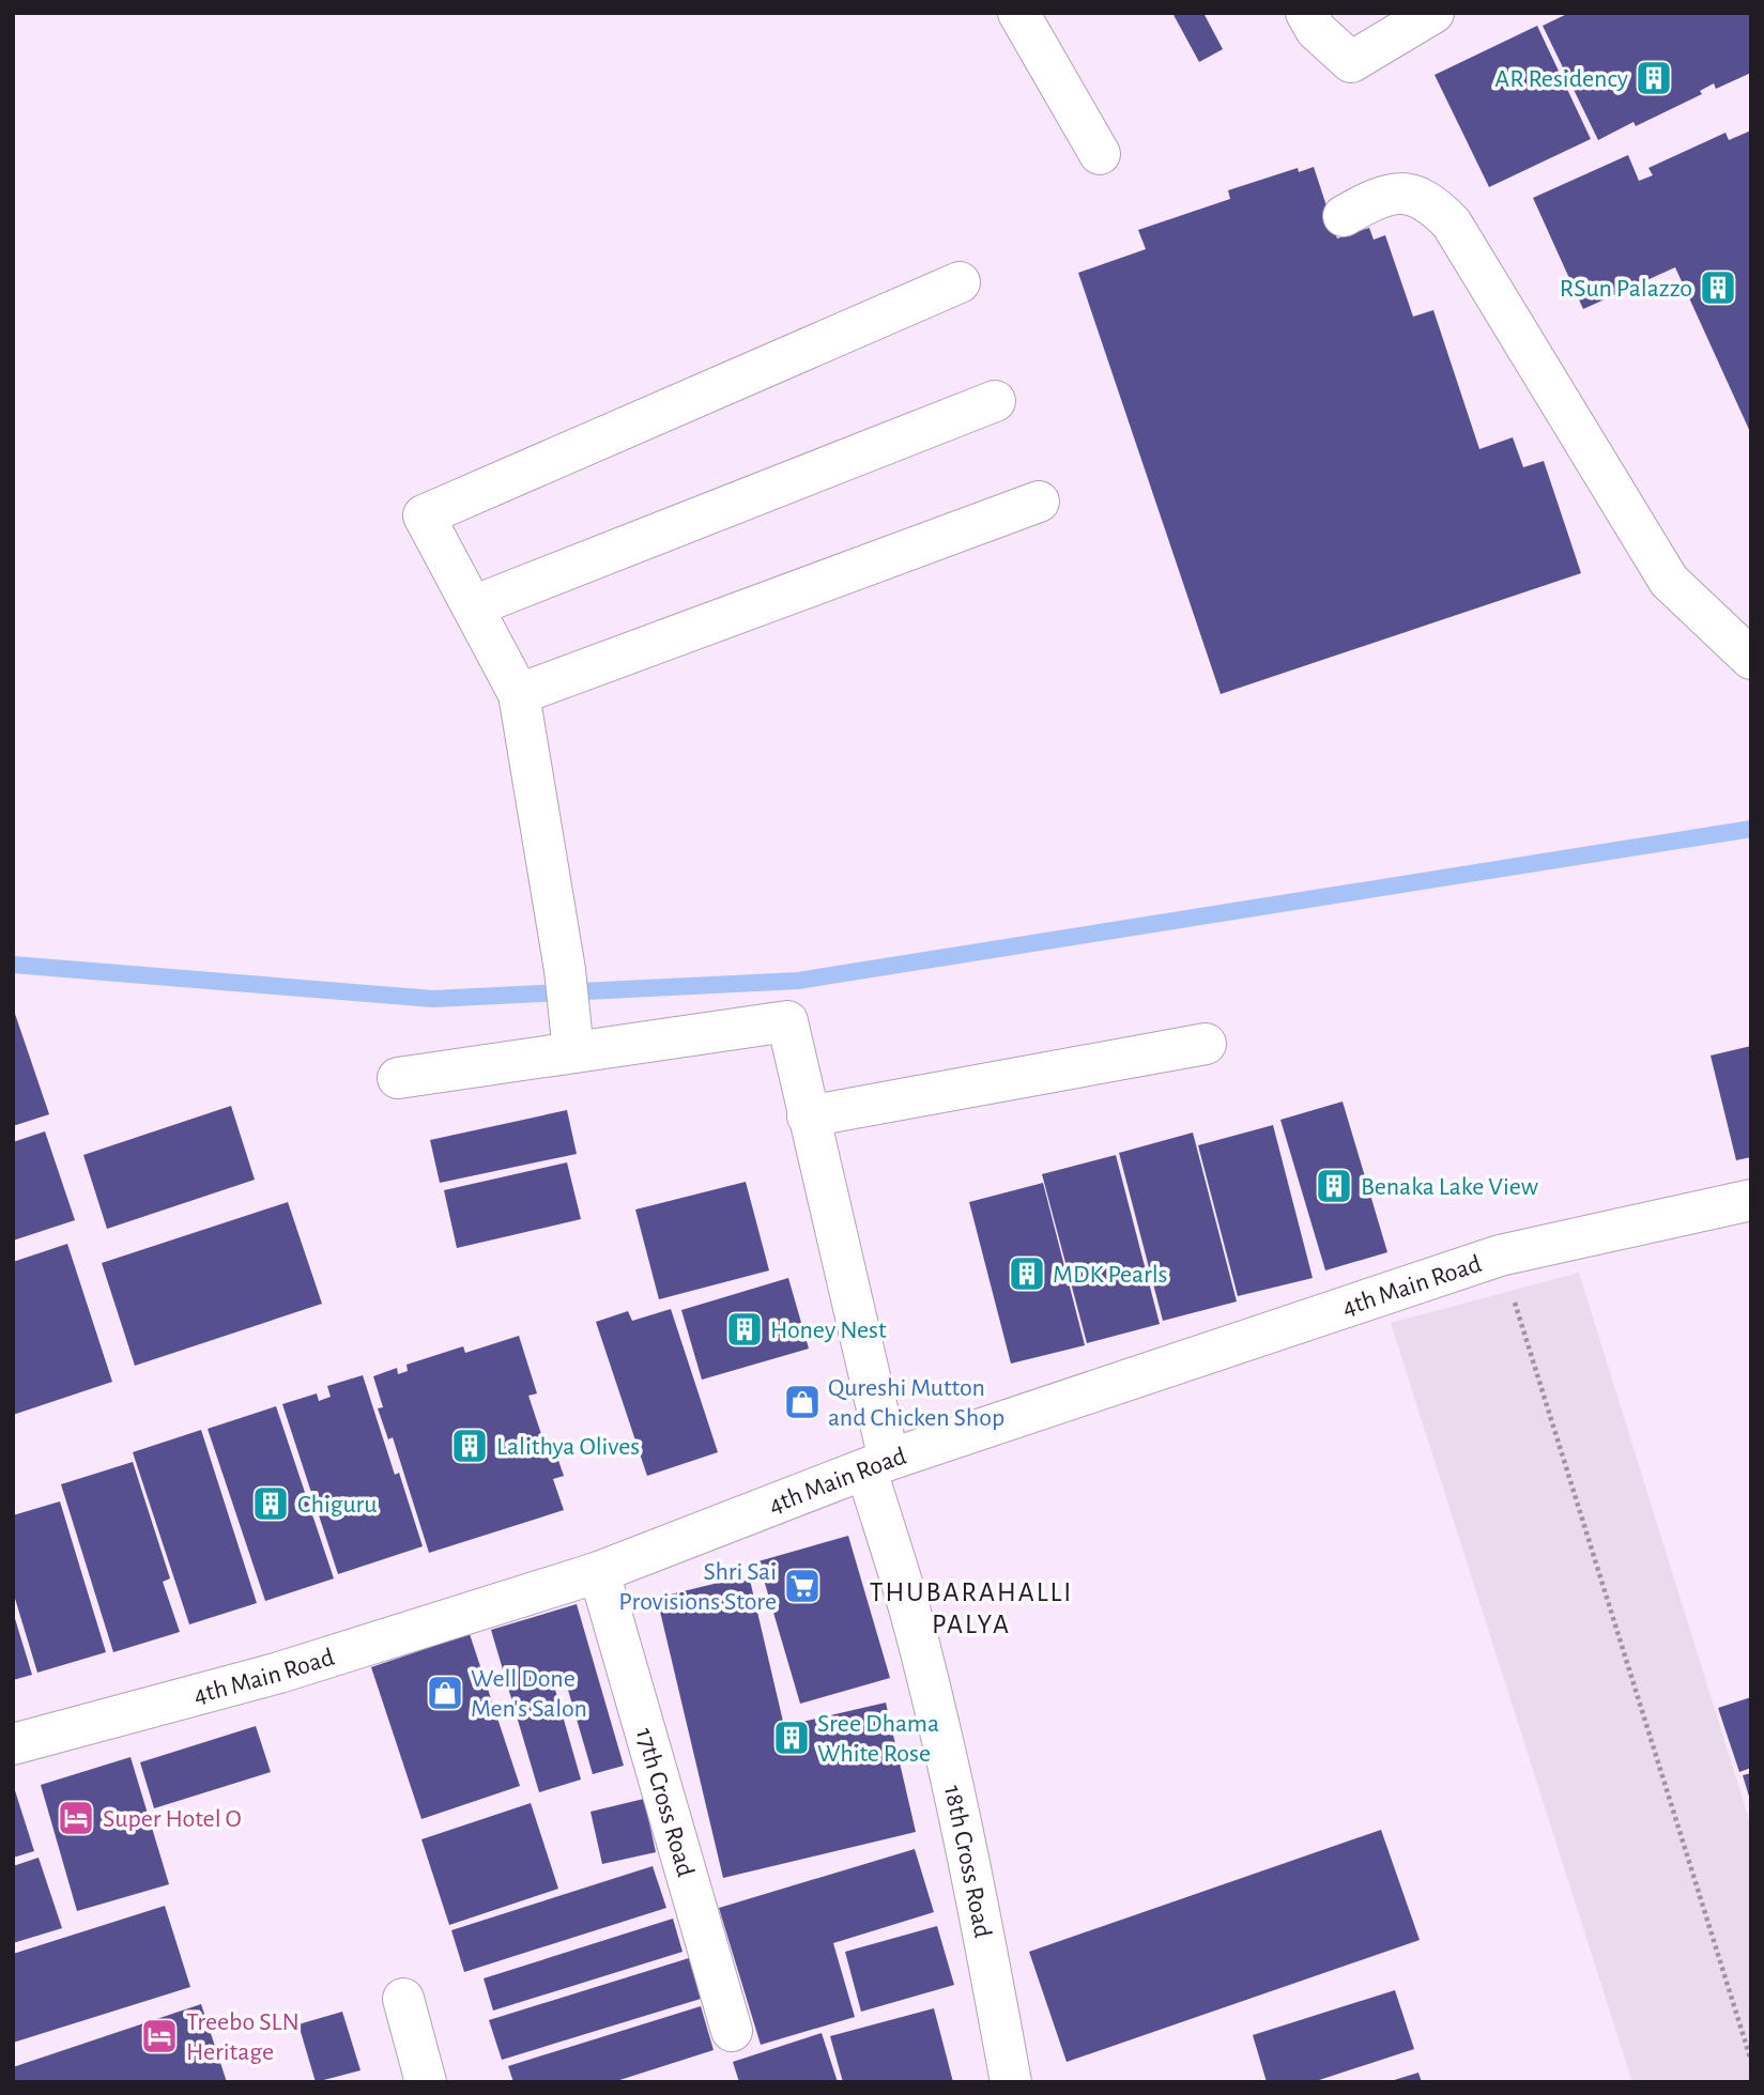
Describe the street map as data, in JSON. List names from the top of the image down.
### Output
{
  "streets": {
    "street": ["4th Main Road", "17th Cross Road", "18th Cross Road"]
  },
  "crossings": [
    ["4th Main Road", "17th Cross Road"],
    ["4th Main Road", "18th Cross Road"]
  ],
  "districts": ["THUBARAHALLI PALYA"],
  "places": {
    "building": [
      "AR Residency",
      "RSun Palazzo",
      "Benaka Lake View",
      "MDK Pearls",
      "Honey Nest",
      "Lalithya Olives",
      "Chiguru",
      "Sree Dhama White Rose"
    ],
    "shop": ["Qureshi Mutton and Chicken Shop", "Well Done Men's Salon"],
    "supermarket": ["Shri Sai Provisions Store"],
    "hotel": ["Super Hotel O", "Treebo SLN Heritage"]
  }
}
